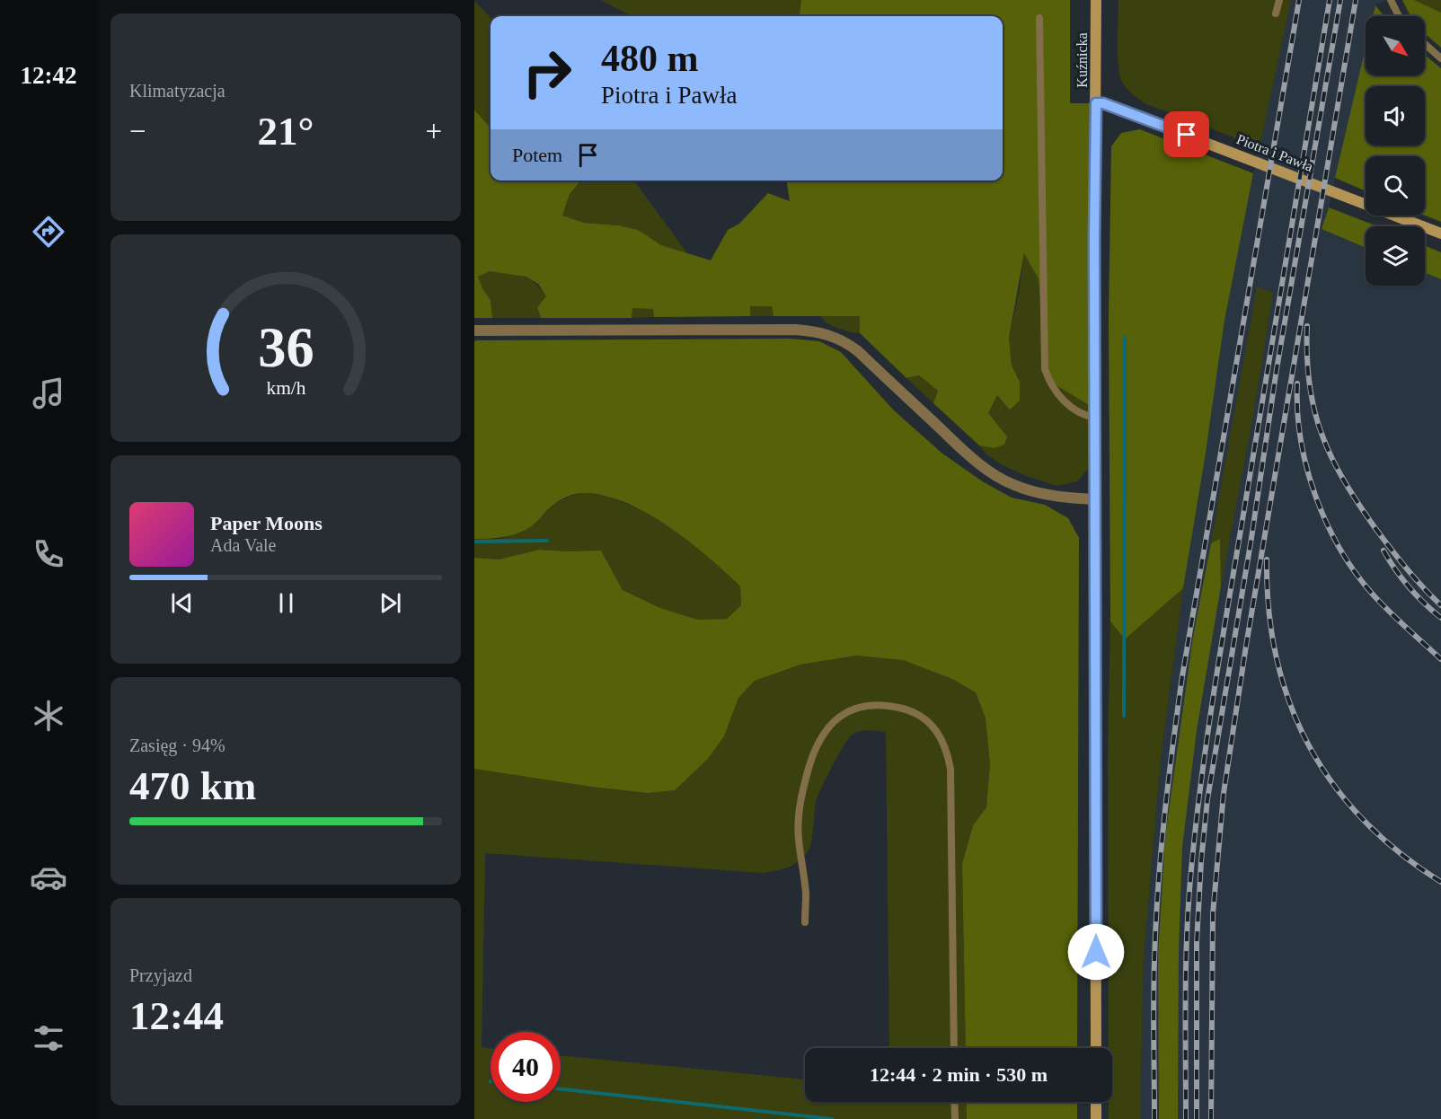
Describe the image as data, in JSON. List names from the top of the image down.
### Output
{
  "streets": {
    "street": ["Kuźnicka", "Piotra i Pawła"]
  },
  "crossings": [
    ["Kuźnicka", "Piotra i Pawła"]
  ],
  "north": "bottom right",
  "page": {
    "tabs": "12:42",
    "tile": [
      "Klimatyzacja",
      ["Zasięg · 94%", "470 km"],
      ["Przyjazd", "12:44"]
    ],
    "turn": ["480 m", "Piotra i Pawła"],
    "heat": ["−", "21°", "+"],
    "then": "Potem",
    "song": ["Paper Moons", "Ada Vale"],
    "limit": "40",
    "trip": "12:44 · 2 min · 530 m",
    "gauge": ["36", "km/h"]
  }
}
